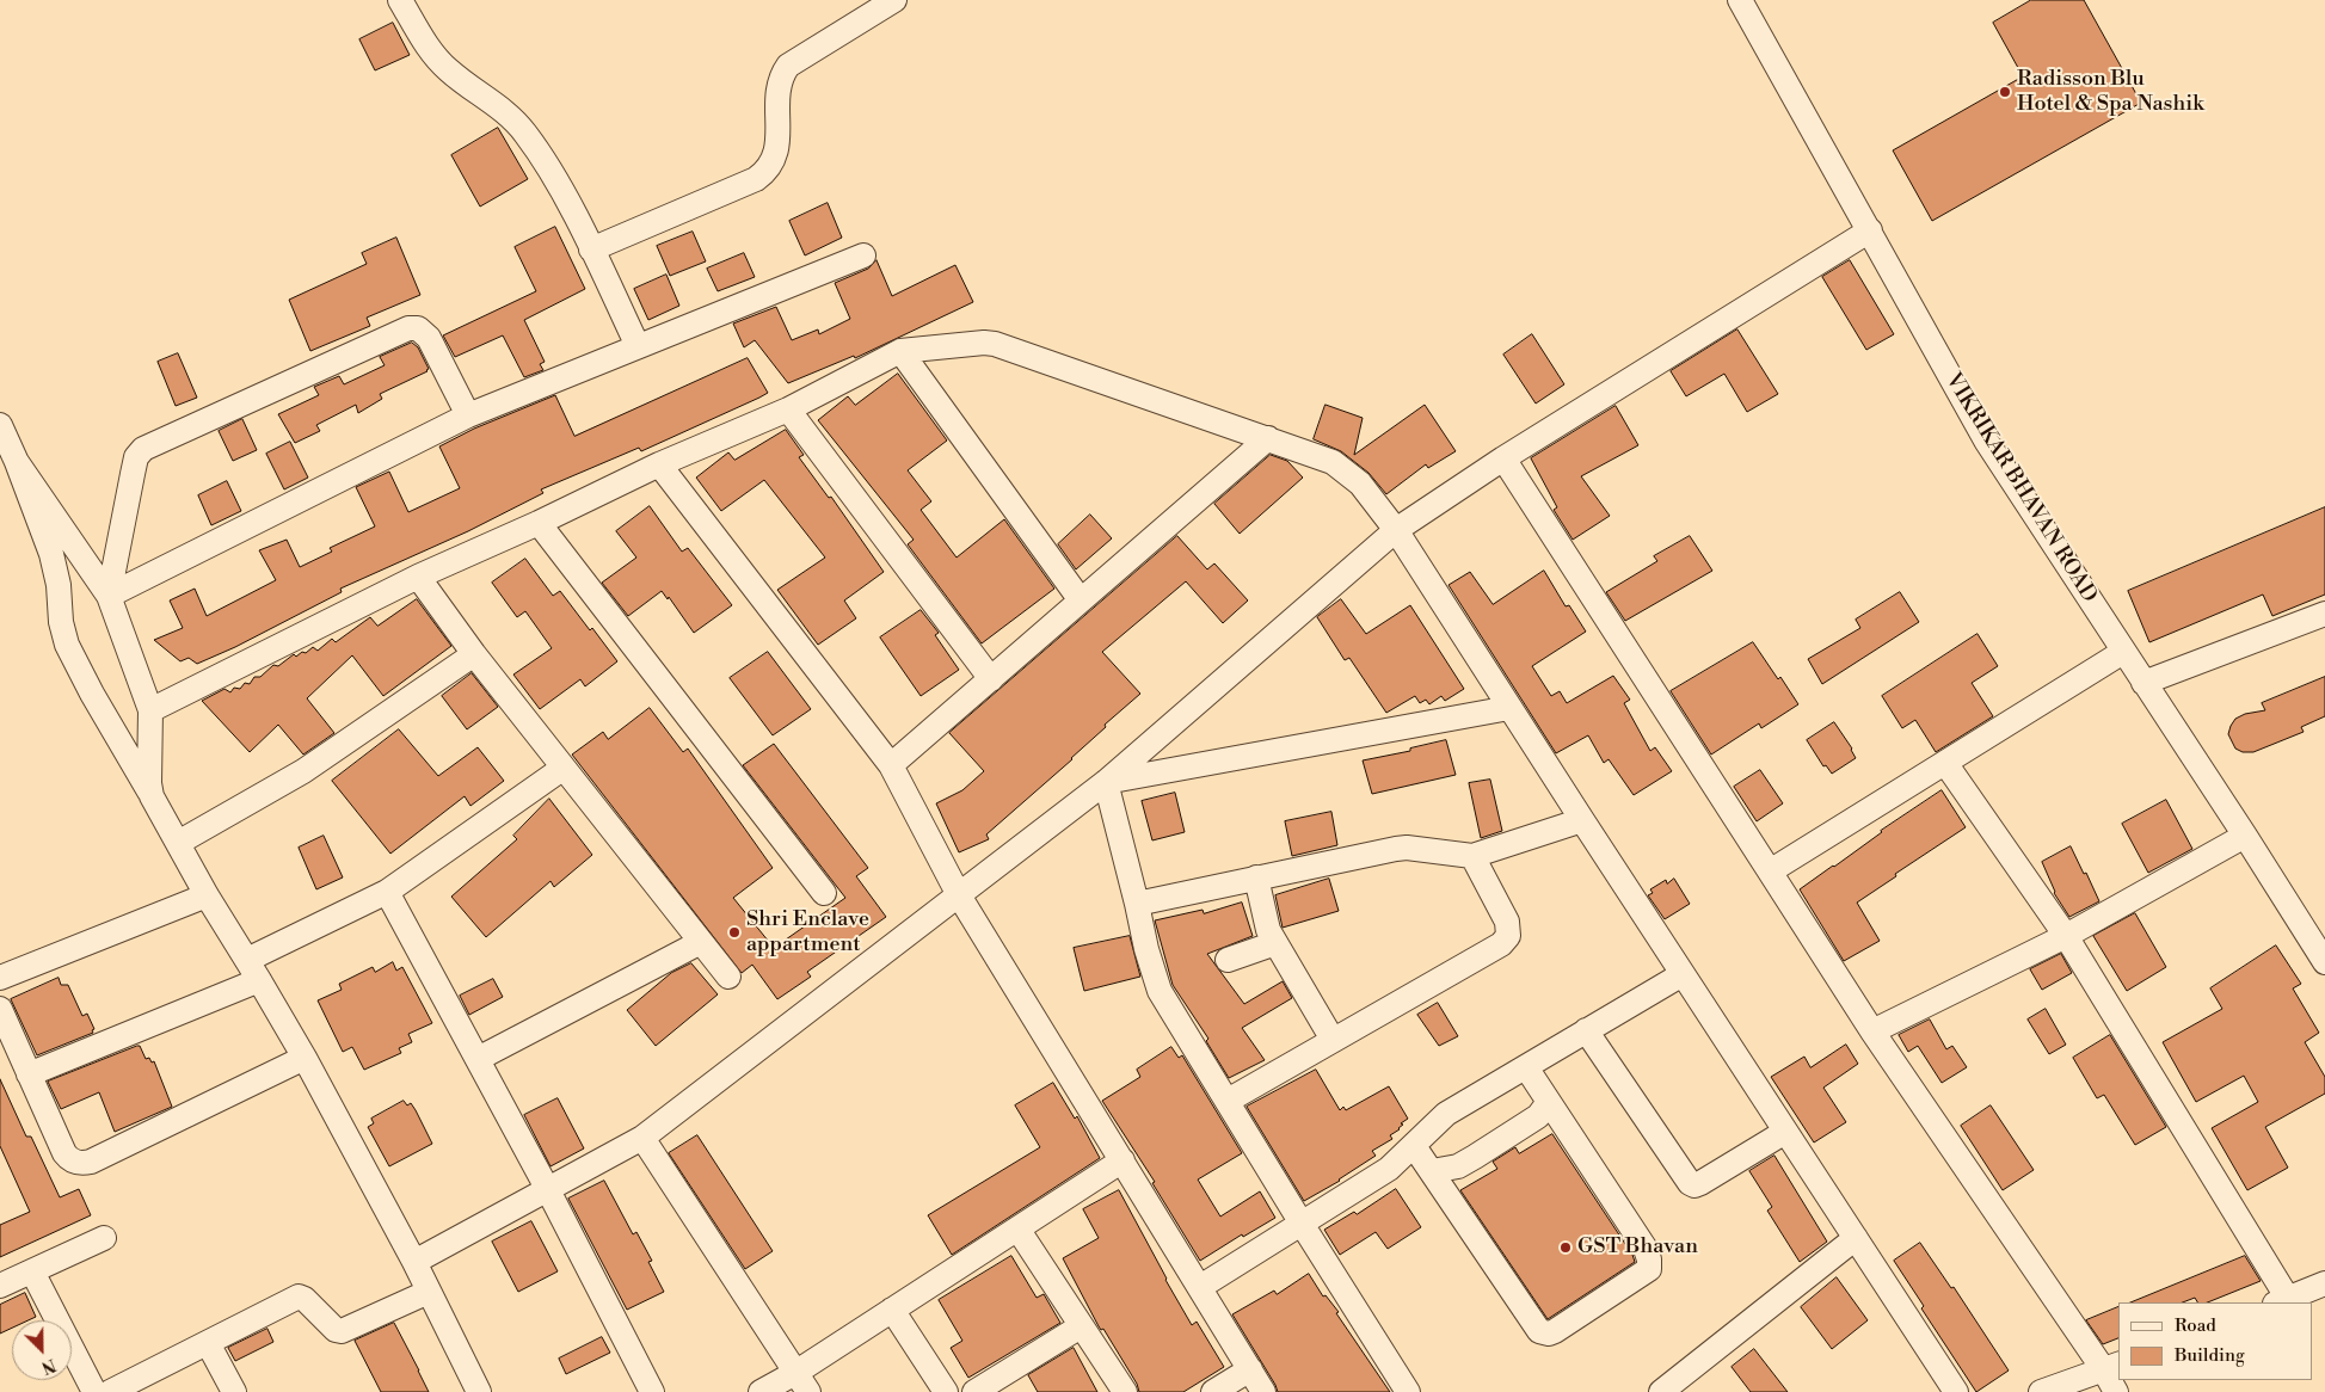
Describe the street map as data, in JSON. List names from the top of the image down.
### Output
{
  "streets": {
    "street": ["VIKRIKAR BHAVAN ROAD"]
  },
  "places": ["Radisson Blu Hotel & Spa Nashik", "Shri Enclave appartment", "GST Bhavan"],
  "legend": ["Road", "Building"],
  "north": "bottom right"
}
